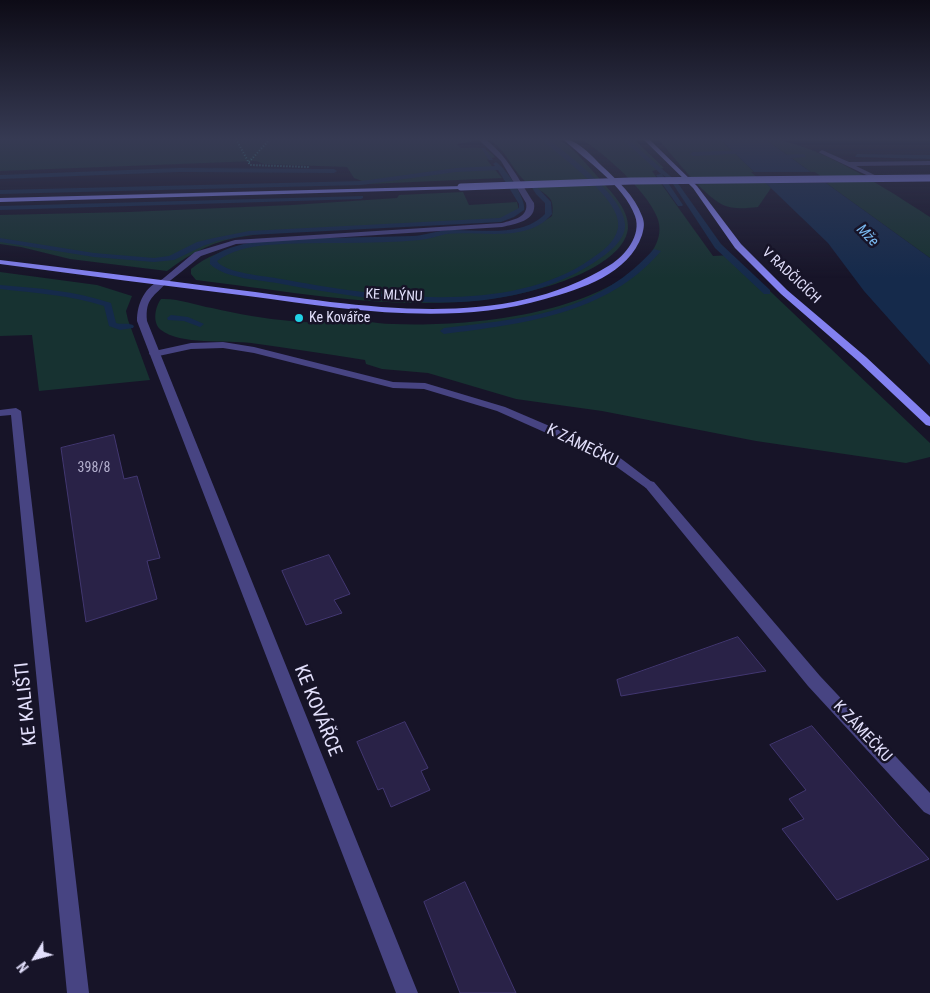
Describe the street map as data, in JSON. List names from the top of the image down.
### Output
{
  "streets": {
    "street": [
      "V RADČICÍCH",
      "KE MLÝNU",
      "K ZÁMEČKU",
      "KE KALIŠTI",
      "KE KOVÁŘCE"
    ]
  },
  "crossings": [
    ["KE MLÝNU", "KE KOVÁŘCE"],
    ["K ZÁMEČKU", "KE KOVÁŘCE"]
  ],
  "water": ["Mže"],
  "places": ["Ke Kovářce"],
  "house_numbers": ["398/8"],
  "north": "bottom left"
}
